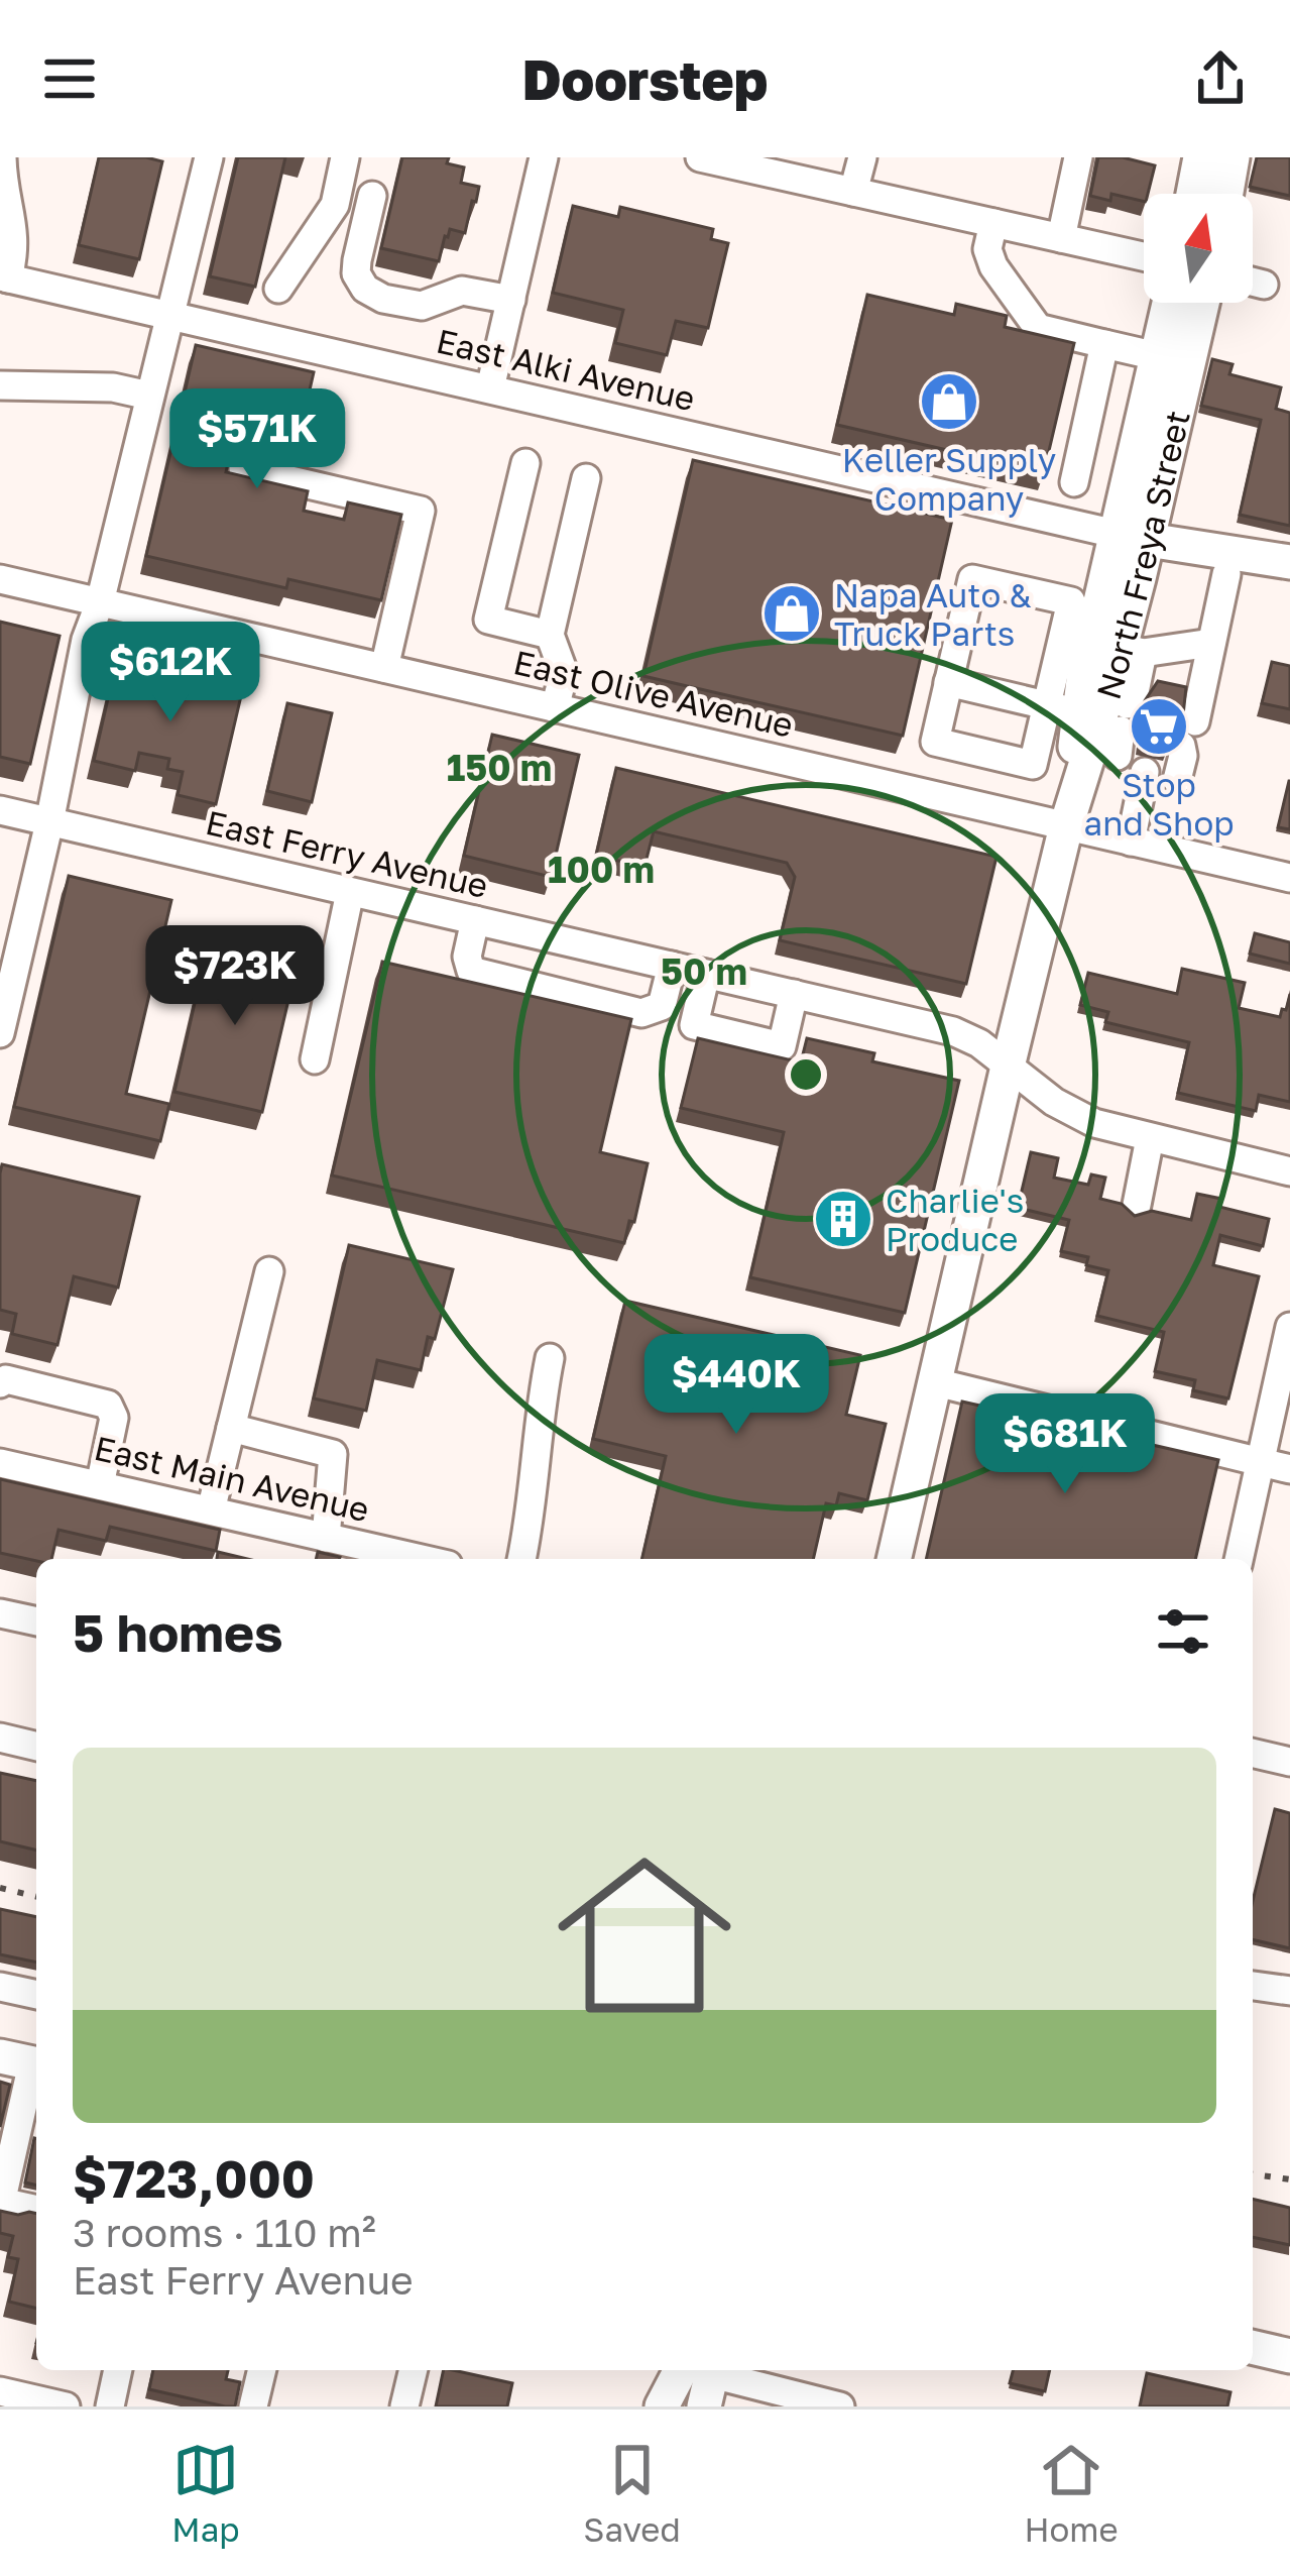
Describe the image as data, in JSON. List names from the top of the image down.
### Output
{
  "streets": {
    "main road": ["North Freya Street"],
    "street": [
      "East Alki Avenue",
      "East Olive Avenue",
      "East Ferry Avenue",
      "East Main Avenue"
    ]
  },
  "crossings": [
    ["East Alki Avenue", "North Freya Street"],
    ["North Freya Street", "East Olive Avenue"],
    ["North Freya Street", "East Ferry Avenue"]
  ],
  "places": {
    "shop": ["Keller Supply Company", "Napa Auto & Truck Parts"],
    "supermarket": ["Stop and Shop"],
    "building": ["Charlie's Produce"]
  },
  "north": "top",
  "page": {
    "header": "Doorstep",
    "price": [
      "$571K",
      "$612K",
      "$723K",
      "$440K",
      "$681K"
    ],
    "heading": "5 homes",
    "list": [
      {
        "name": "$723,000",
        "note": "3 rooms · 110 m² · East Ferry Avenue"
      }
    ],
    "tabs": ["Map", "Saved", "Home"]
  },
  "rings": ["150 m", "100 m", "50 m"]
}
